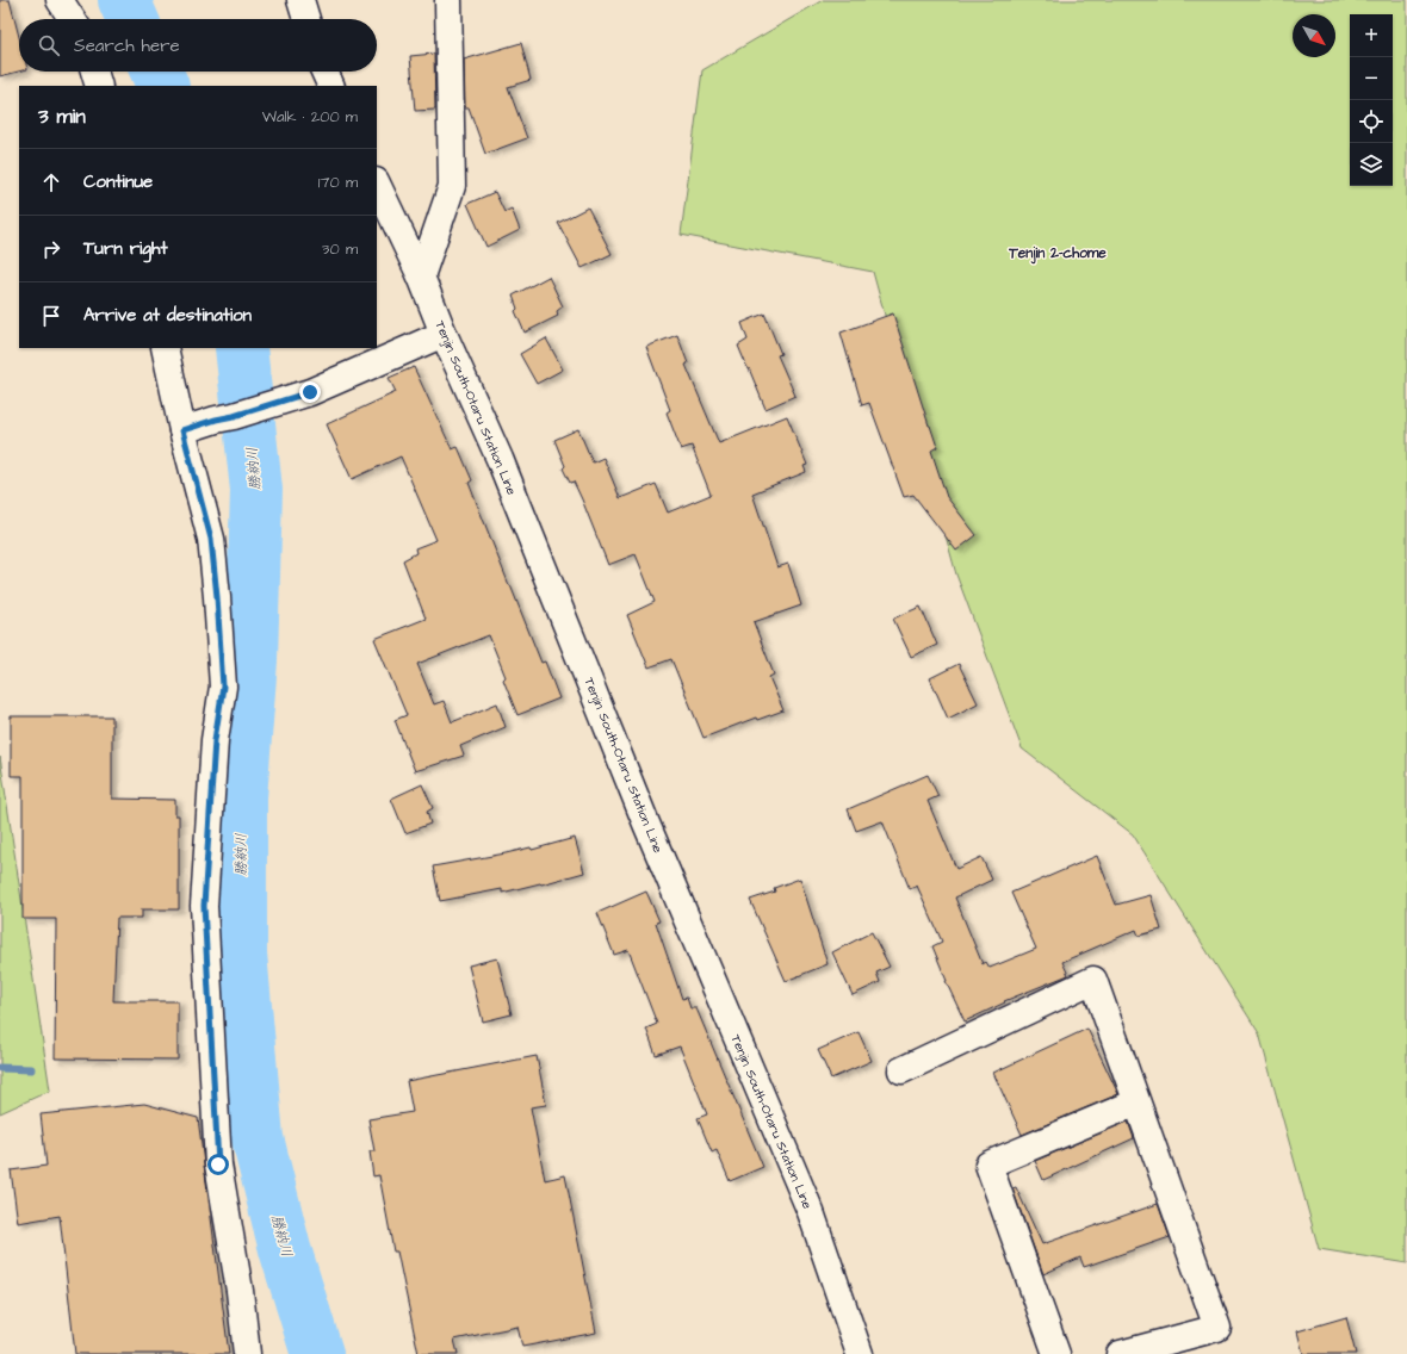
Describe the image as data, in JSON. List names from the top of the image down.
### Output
{
  "streets": {
    "street": ["Tenjin South-Otaru Station Line"]
  },
  "districts": ["Tenjin 2-chome"],
  "water": ["勝納川"],
  "north": "bottom right",
  "page": {
    "map_buttons": ["+", "−"],
    "search": "Search here",
    "heading": ["3 min", "Walk · 200 m"],
    "list": [
      ["Continue", "170 m"],
      ["Turn right", "30 m"],
      "Arrive at destination"
    ]
  }
}
